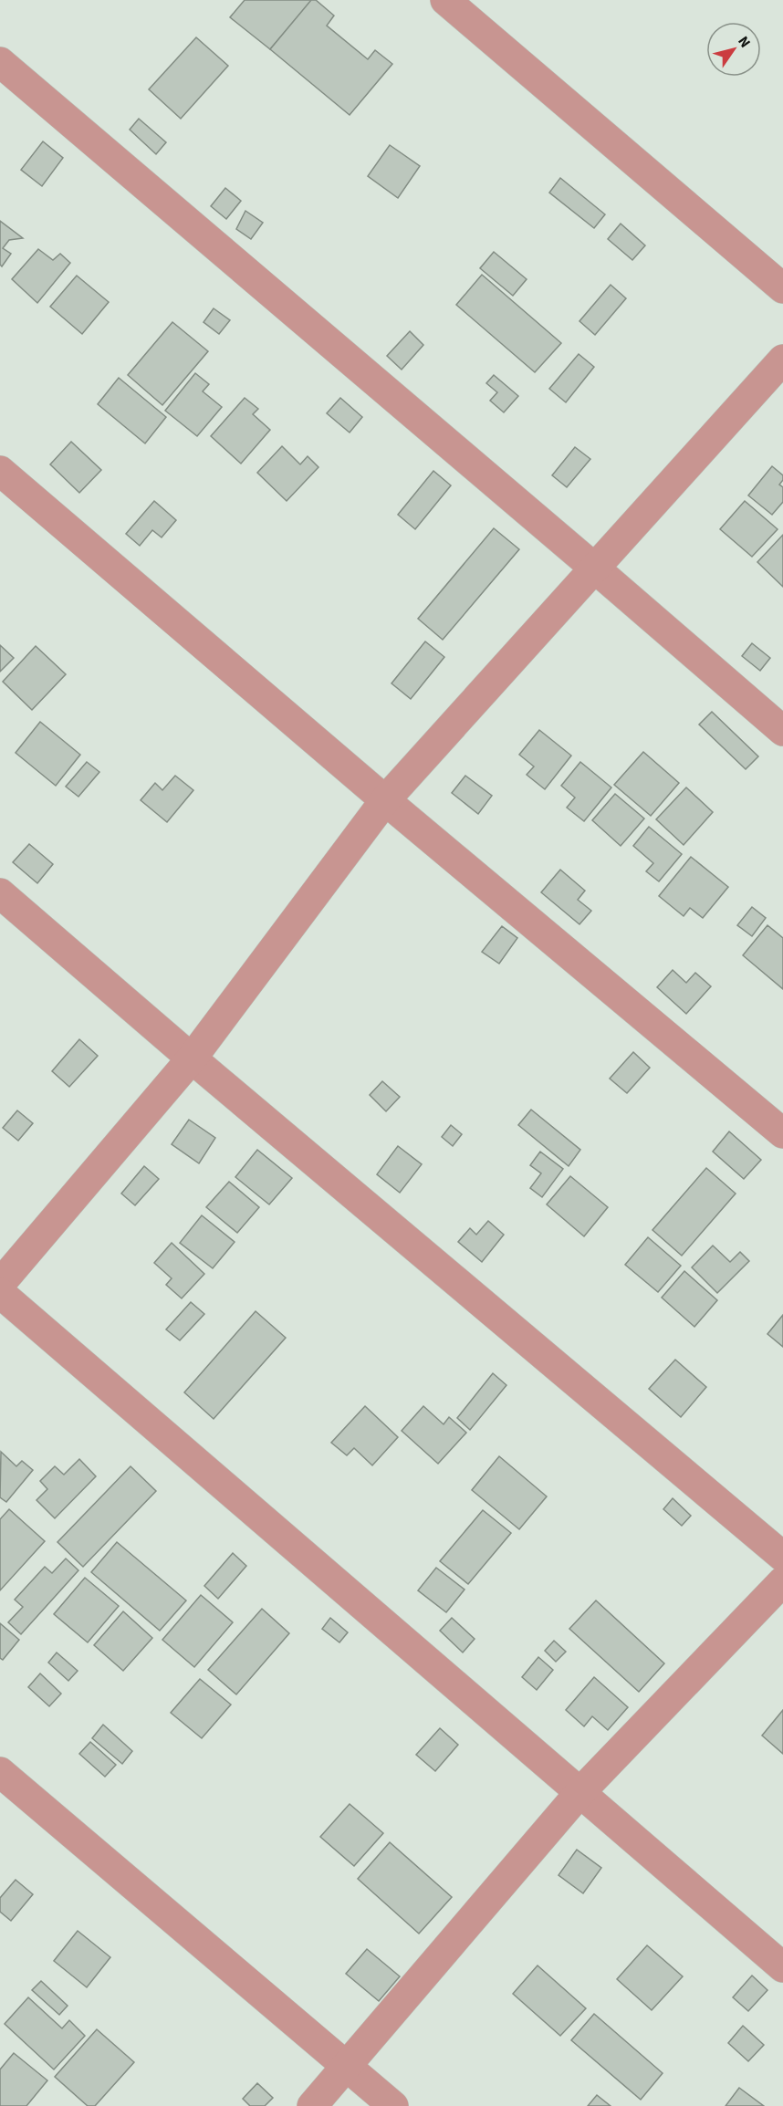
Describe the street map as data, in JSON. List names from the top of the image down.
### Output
{
  "north": "top right"
}
